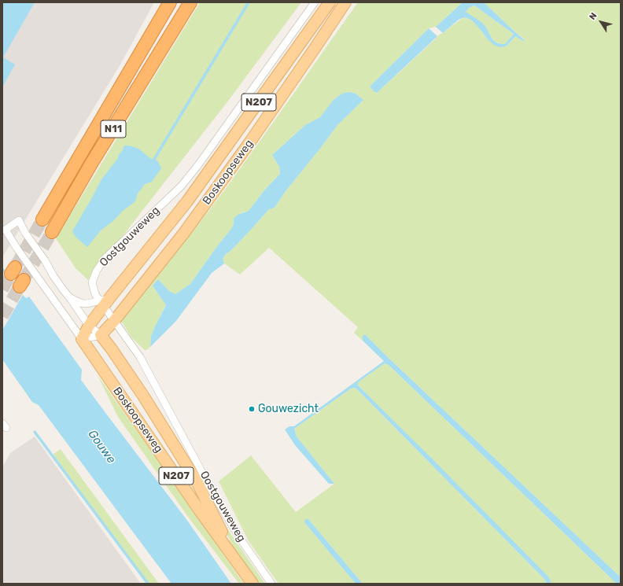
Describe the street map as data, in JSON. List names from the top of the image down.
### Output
{
  "streets": {
    "highway": ["N11"],
    "main road": ["N207", "Boskoopseweg"],
    "street": ["Oostgouweweg"]
  },
  "crossings": [
    ["N207", "Boskoopseweg"],
    ["N207", "Oostgouweweg"],
    ["Boskoopseweg", "Oostgouweweg"]
  ],
  "water": ["Gouwe"],
  "places": ["Gouwezicht"],
  "north": "top left"
}
